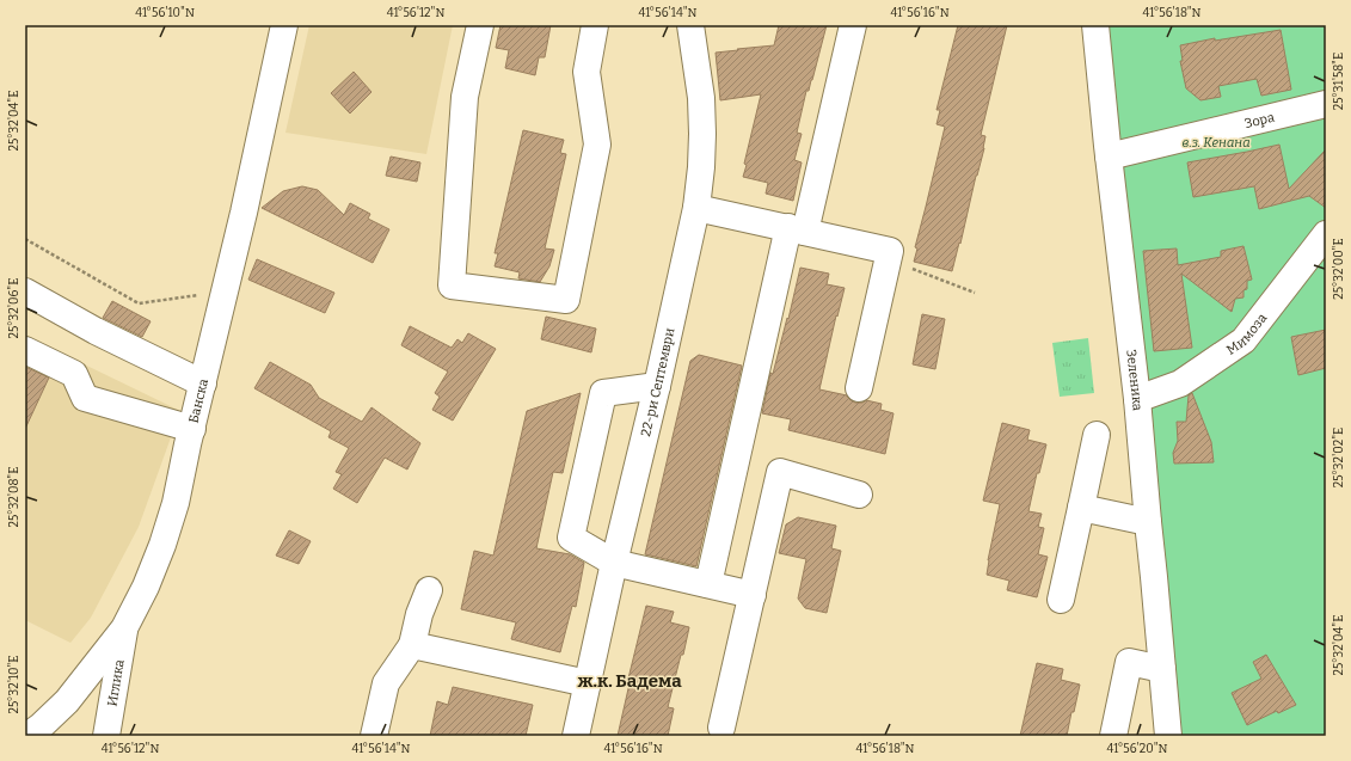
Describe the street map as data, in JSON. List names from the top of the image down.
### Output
{
  "streets": {
    "street": [
      "Зора",
      "Мимоза",
      "Зеленика",
      "22-ри Септември",
      "Банска",
      "Иглика"
    ]
  },
  "crossings": [
    ["Зора", "Зеленика"],
    ["Мимоза", "Зеленика"],
    ["Банска", "Иглика"]
  ],
  "districts": ["ж.к. Бадема"],
  "parks": ["в.з. Кенана"],
  "coordinates": [
    "41°56'10\"N",
    "41°56'12\"N",
    "41°56'14\"N",
    "41°56'16\"N",
    "41°56'18\"N",
    "25°31'58\"E",
    "25°32'04\"E",
    "25°32'00\"E",
    "25°32'06\"E",
    "25°32'02\"E",
    "25°32'08\"E",
    "25°32'10\"E",
    "41°56'20\"N"
  ]
}
